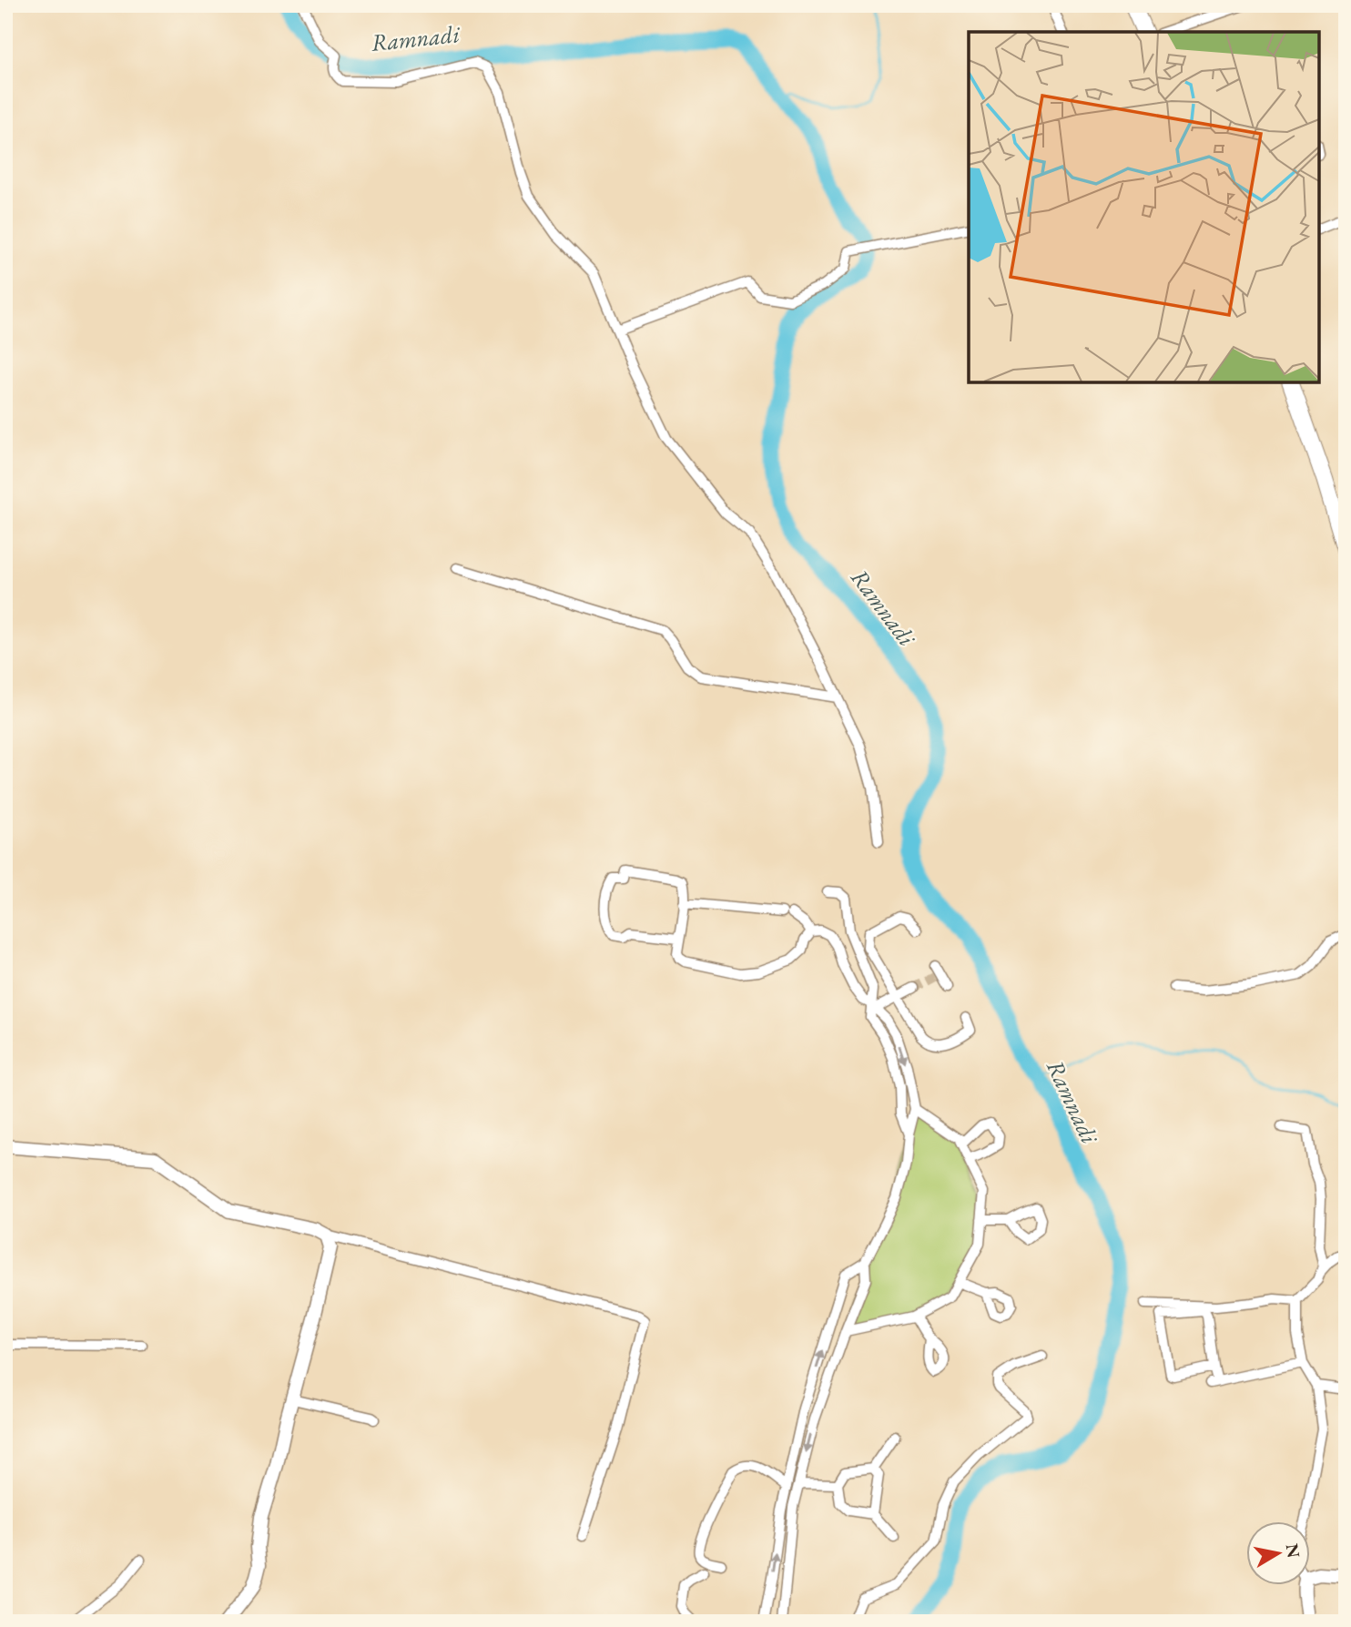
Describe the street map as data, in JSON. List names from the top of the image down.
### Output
{
  "water": ["Ramnadi"],
  "north": "right"
}
